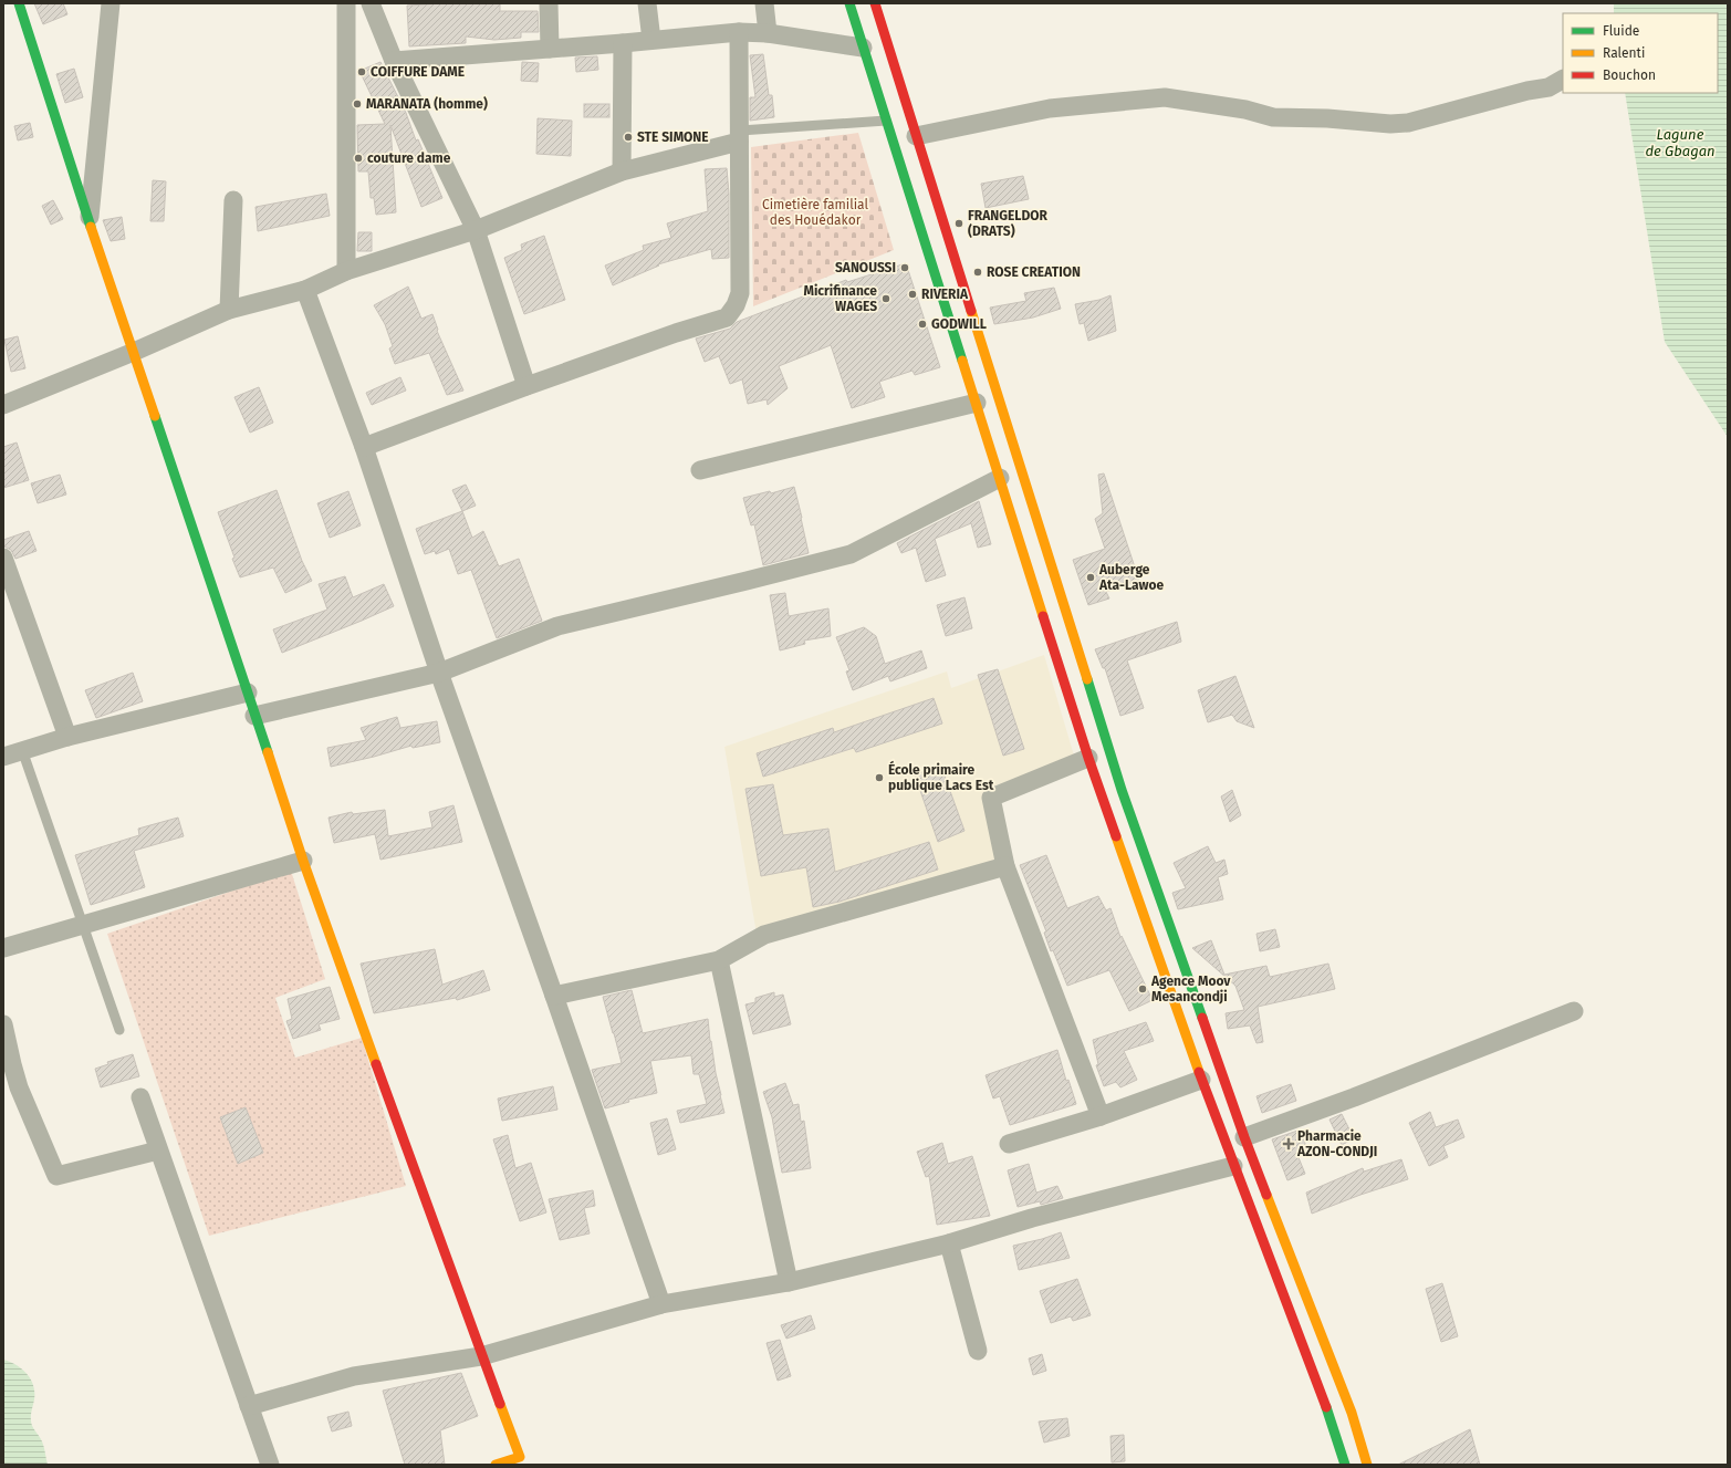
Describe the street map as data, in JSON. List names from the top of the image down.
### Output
{
  "water": ["Lagune de Gbagan"],
  "parks": ["Cimetière familial des Houédakor"],
  "places": {
    "other": [
      "COIFFURE DAME",
      "MARANATA (homme)",
      "STE SIMONE",
      "couture dame",
      "FRANGELDOR (DRATS)",
      "SANOUSSI",
      "ROSE CREATION",
      "RIVERIA",
      "Micrifinance WAGES",
      "GODWILL",
      "Auberge Ata-Lawoe",
      "École primaire publique Lacs Est",
      "Agence Moov Mesancondji"
    ],
    "health": ["Pharmacie AZON-CONDJI"]
  },
  "legend": ["Fluide", "Ralenti", "Bouchon"]
}
